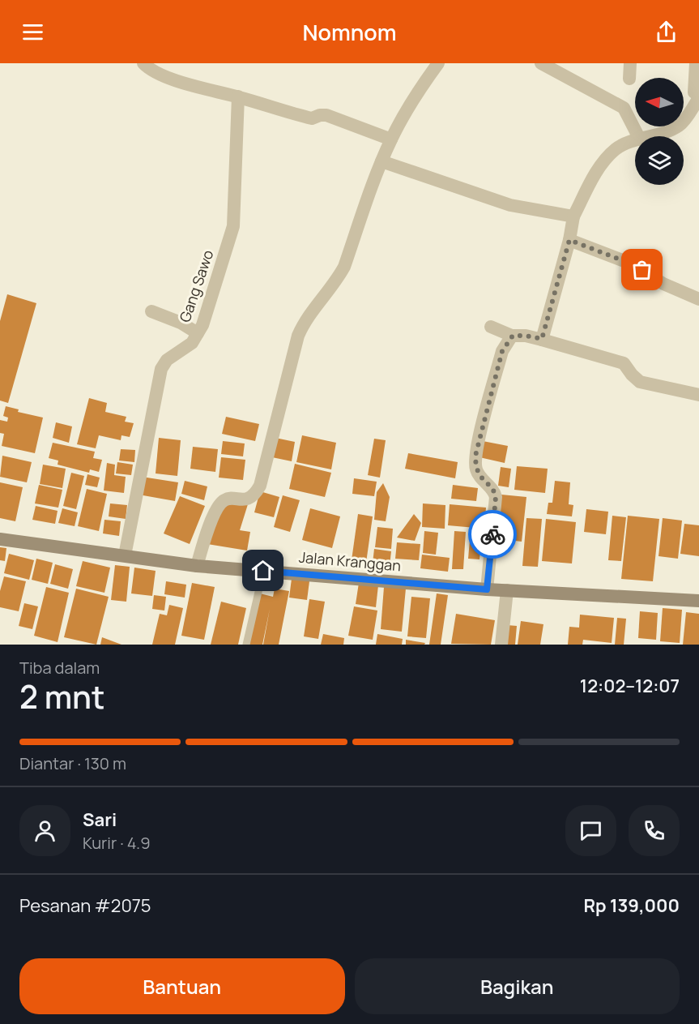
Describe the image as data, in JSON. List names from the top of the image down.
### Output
{
  "streets": {
    "main road": ["Jalan Kranggan"],
    "street": ["Gang Sawo"]
  },
  "crossings": [
    ["Gang Sawo", "Jalan Kranggan"]
  ],
  "north": "left",
  "page": {
    "header": "Nomnom",
    "heading": ["2 mnt", "Tiba dalam", "12:02–12:07"],
    "panel": [
      "Sari",
      "Kurir · 4.9",
      "Pesanan #2075",
      "Rp 139,000"
    ],
    "bar": "Diantar · 130 m",
    "buttons": ["Bantuan", "Bagikan"]
  }
}
